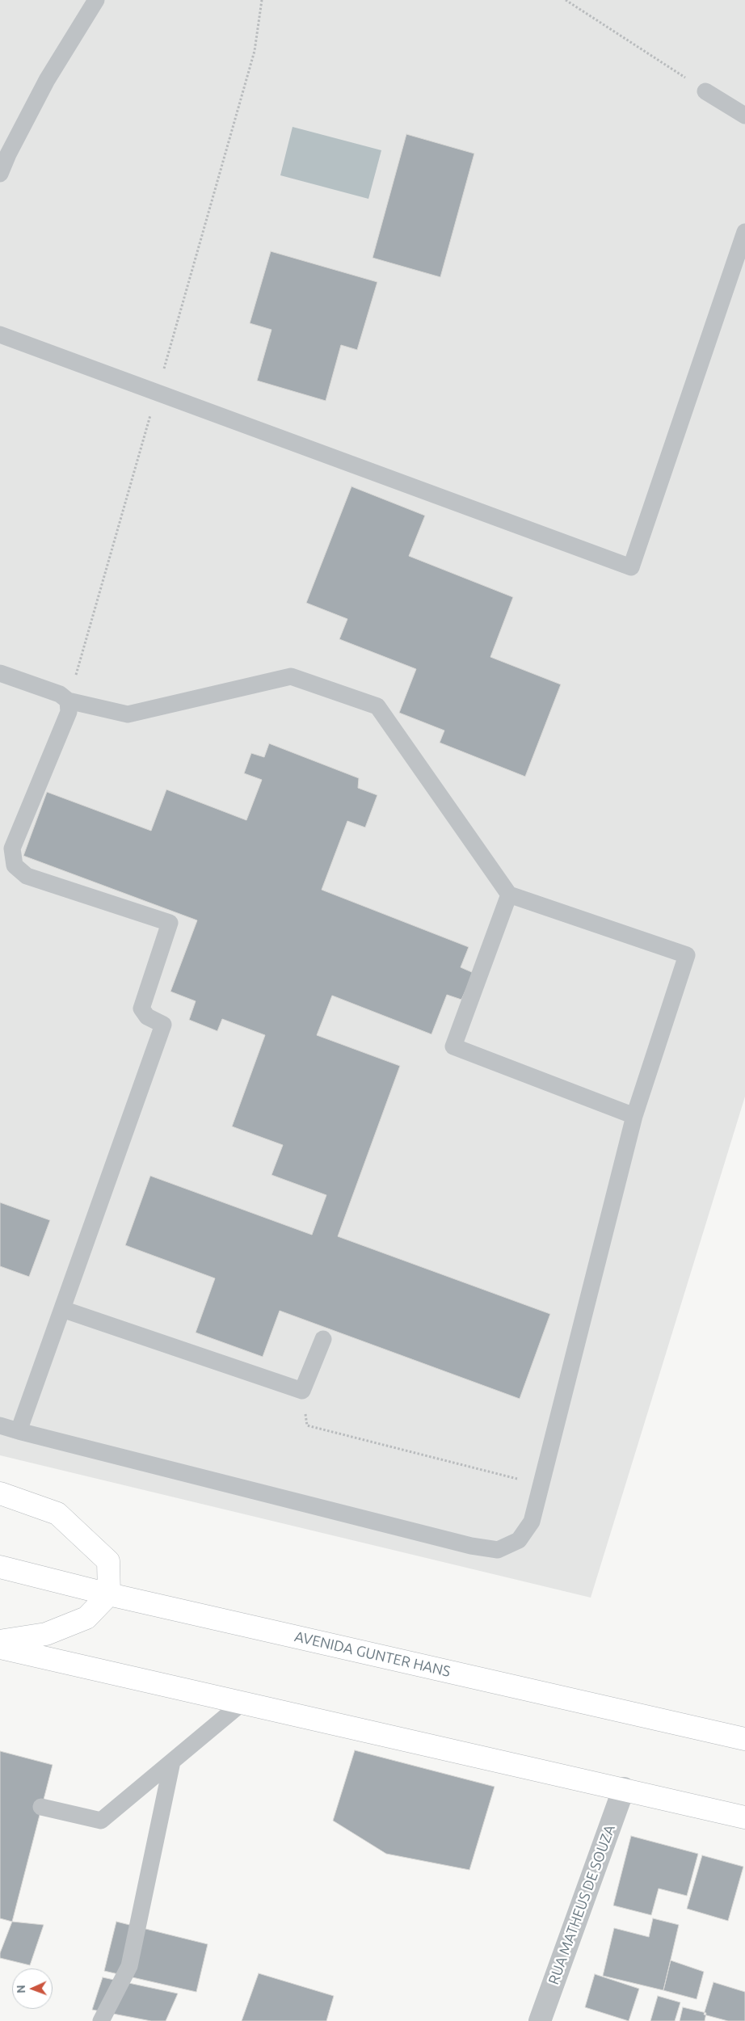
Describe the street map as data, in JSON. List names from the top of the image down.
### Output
{
  "streets": {
    "main road": ["AVENIDA GUNTER HANS"],
    "street": ["RUA MATHEUS DE SOUZA"]
  },
  "north": "left"
}
